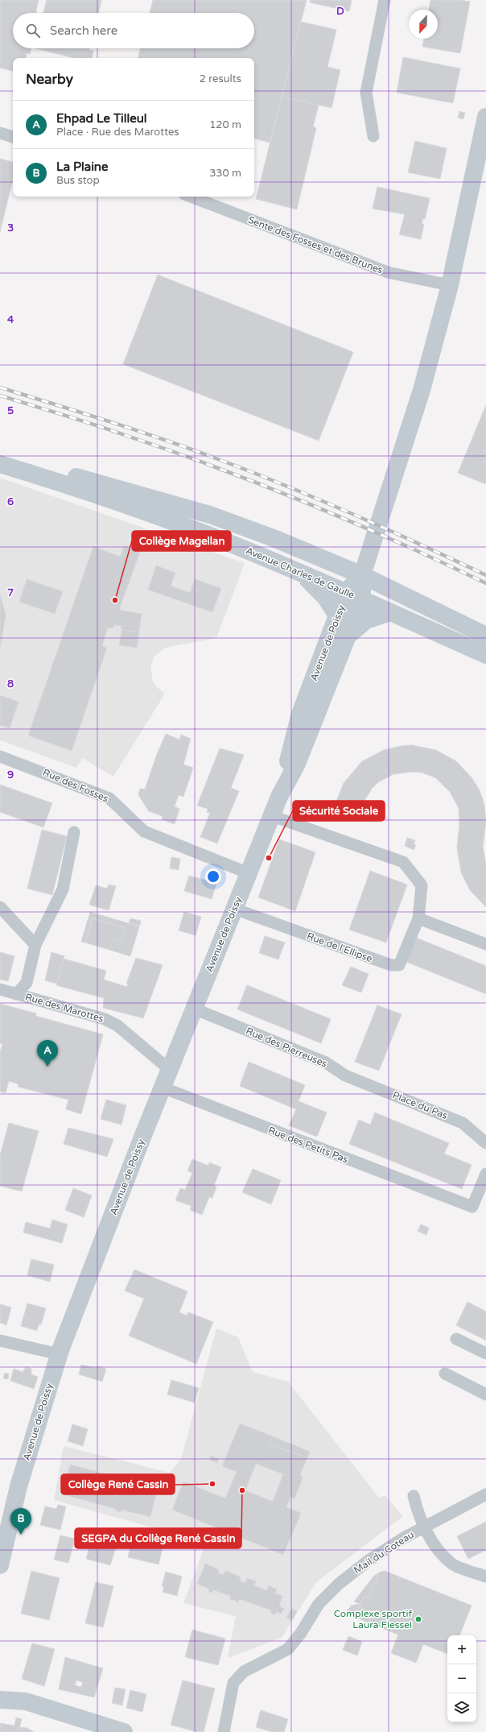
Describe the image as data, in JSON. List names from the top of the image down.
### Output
{
  "streets": {
    "main road": ["Avenue Charles de Gaulle", "Avenue de Poissy"],
    "street": [
      "Sente des Fosses et des Brunes",
      "Rue des Fosses",
      "Rue de l'Ellipse",
      "Rue des Marottes",
      "Rue des Pierreuses",
      "Place du Pas",
      "Rue des Petits Pas",
      "Mail du Coteau"
    ]
  },
  "crossings": [
    ["Avenue Charles de Gaulle", "Avenue de Poissy"],
    ["Avenue de Poissy", "Rue des Fosses"],
    ["Avenue de Poissy", "Rue de l'Ellipse"],
    ["Avenue de Poissy", "Rue des Marottes"],
    ["Avenue de Poissy", "Rue des Pierreuses"],
    ["Avenue de Poissy", "Rue des Petits Pas"],
    ["Rue des Pierreuses", "Place du Pas"]
  ],
  "places": [
    "Collège Magellan",
    "Sécurité Sociale",
    "Collège René Cassin",
    "SEGPA du Collège René Cassin",
    "Complexe sportif Laura Flessel"
  ],
  "north": "bottom",
  "page": {
    "search": "Search here",
    "heading": ["Nearby", "2 results"],
    "list": [
      {
        "mark": "A",
        "name": "Ehpad Le Tilleul",
        "note": "Place · Rue des Marottes",
        "value": "120 m"
      },
      {
        "mark": "B",
        "name": "La Plaine",
        "note": "Bus stop",
        "value": "330 m"
      }
    ],
    "pins": ["A", "B"],
    "map_buttons": ["+", "−"]
  },
  "grid": {
    "columns": ["D"],
    "rows": [
      "3",
      "4",
      "5",
      "6",
      "7",
      "8",
      "9"
    ]
  }
}
